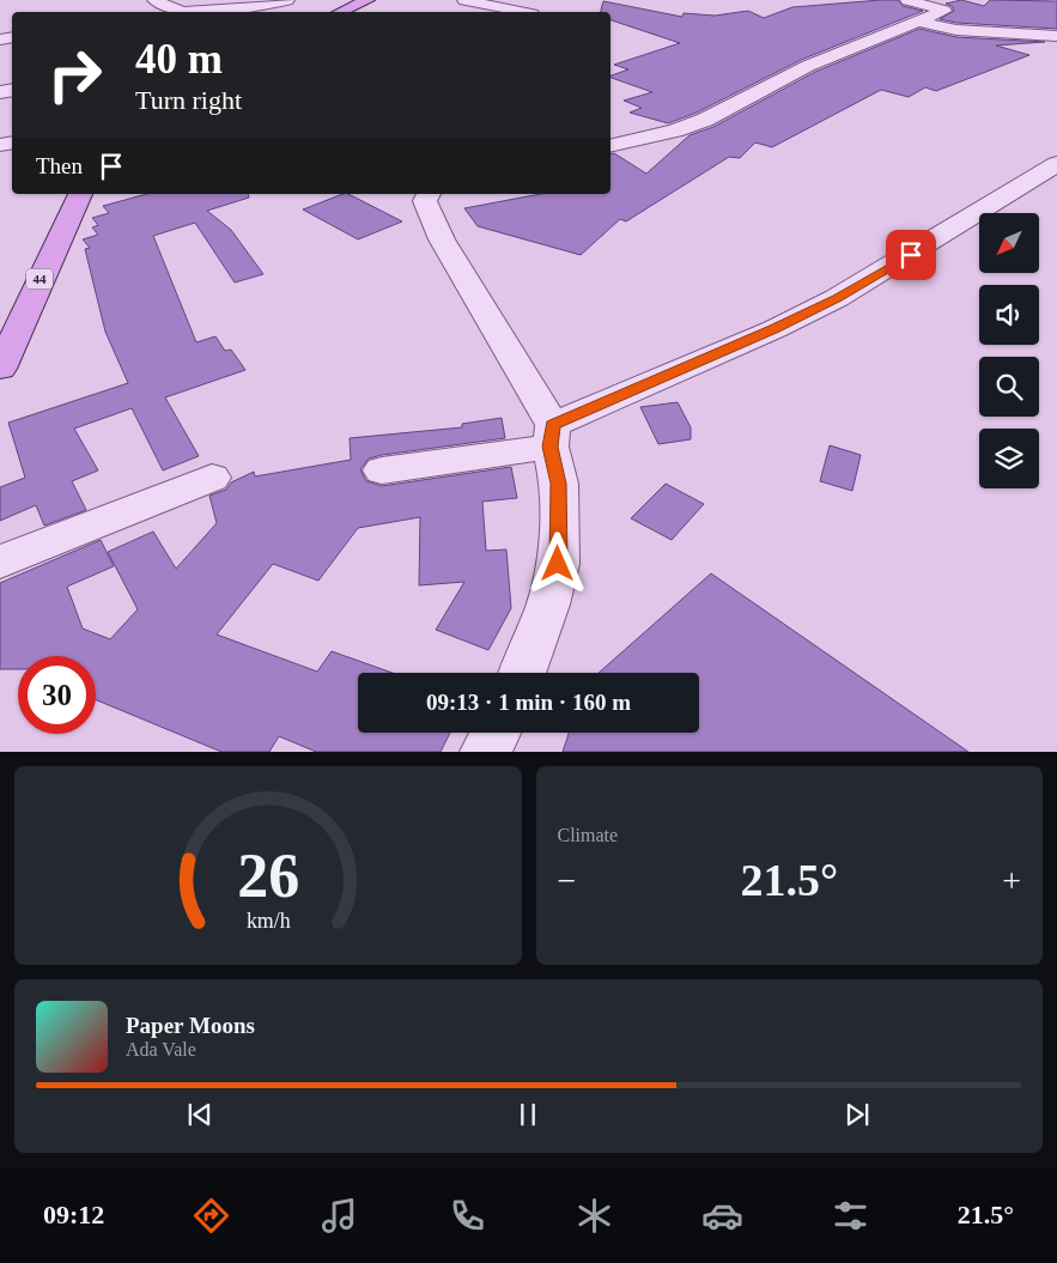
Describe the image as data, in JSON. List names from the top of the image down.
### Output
{
  "streets": {
    "main road": ["44"]
  },
  "north": "bottom left",
  "page": {
    "turn": ["40 m", "Turn right"],
    "then": "Then",
    "limit": "30",
    "trip": "09:13 · 1 min · 160 m",
    "tile": "Climate",
    "heat": ["−", "21.5°", "+"],
    "song": ["Paper Moons", "Ada Vale"],
    "tabs": ["09:12", "21.5°"],
    "gauge": ["26", "km/h"]
  }
}
